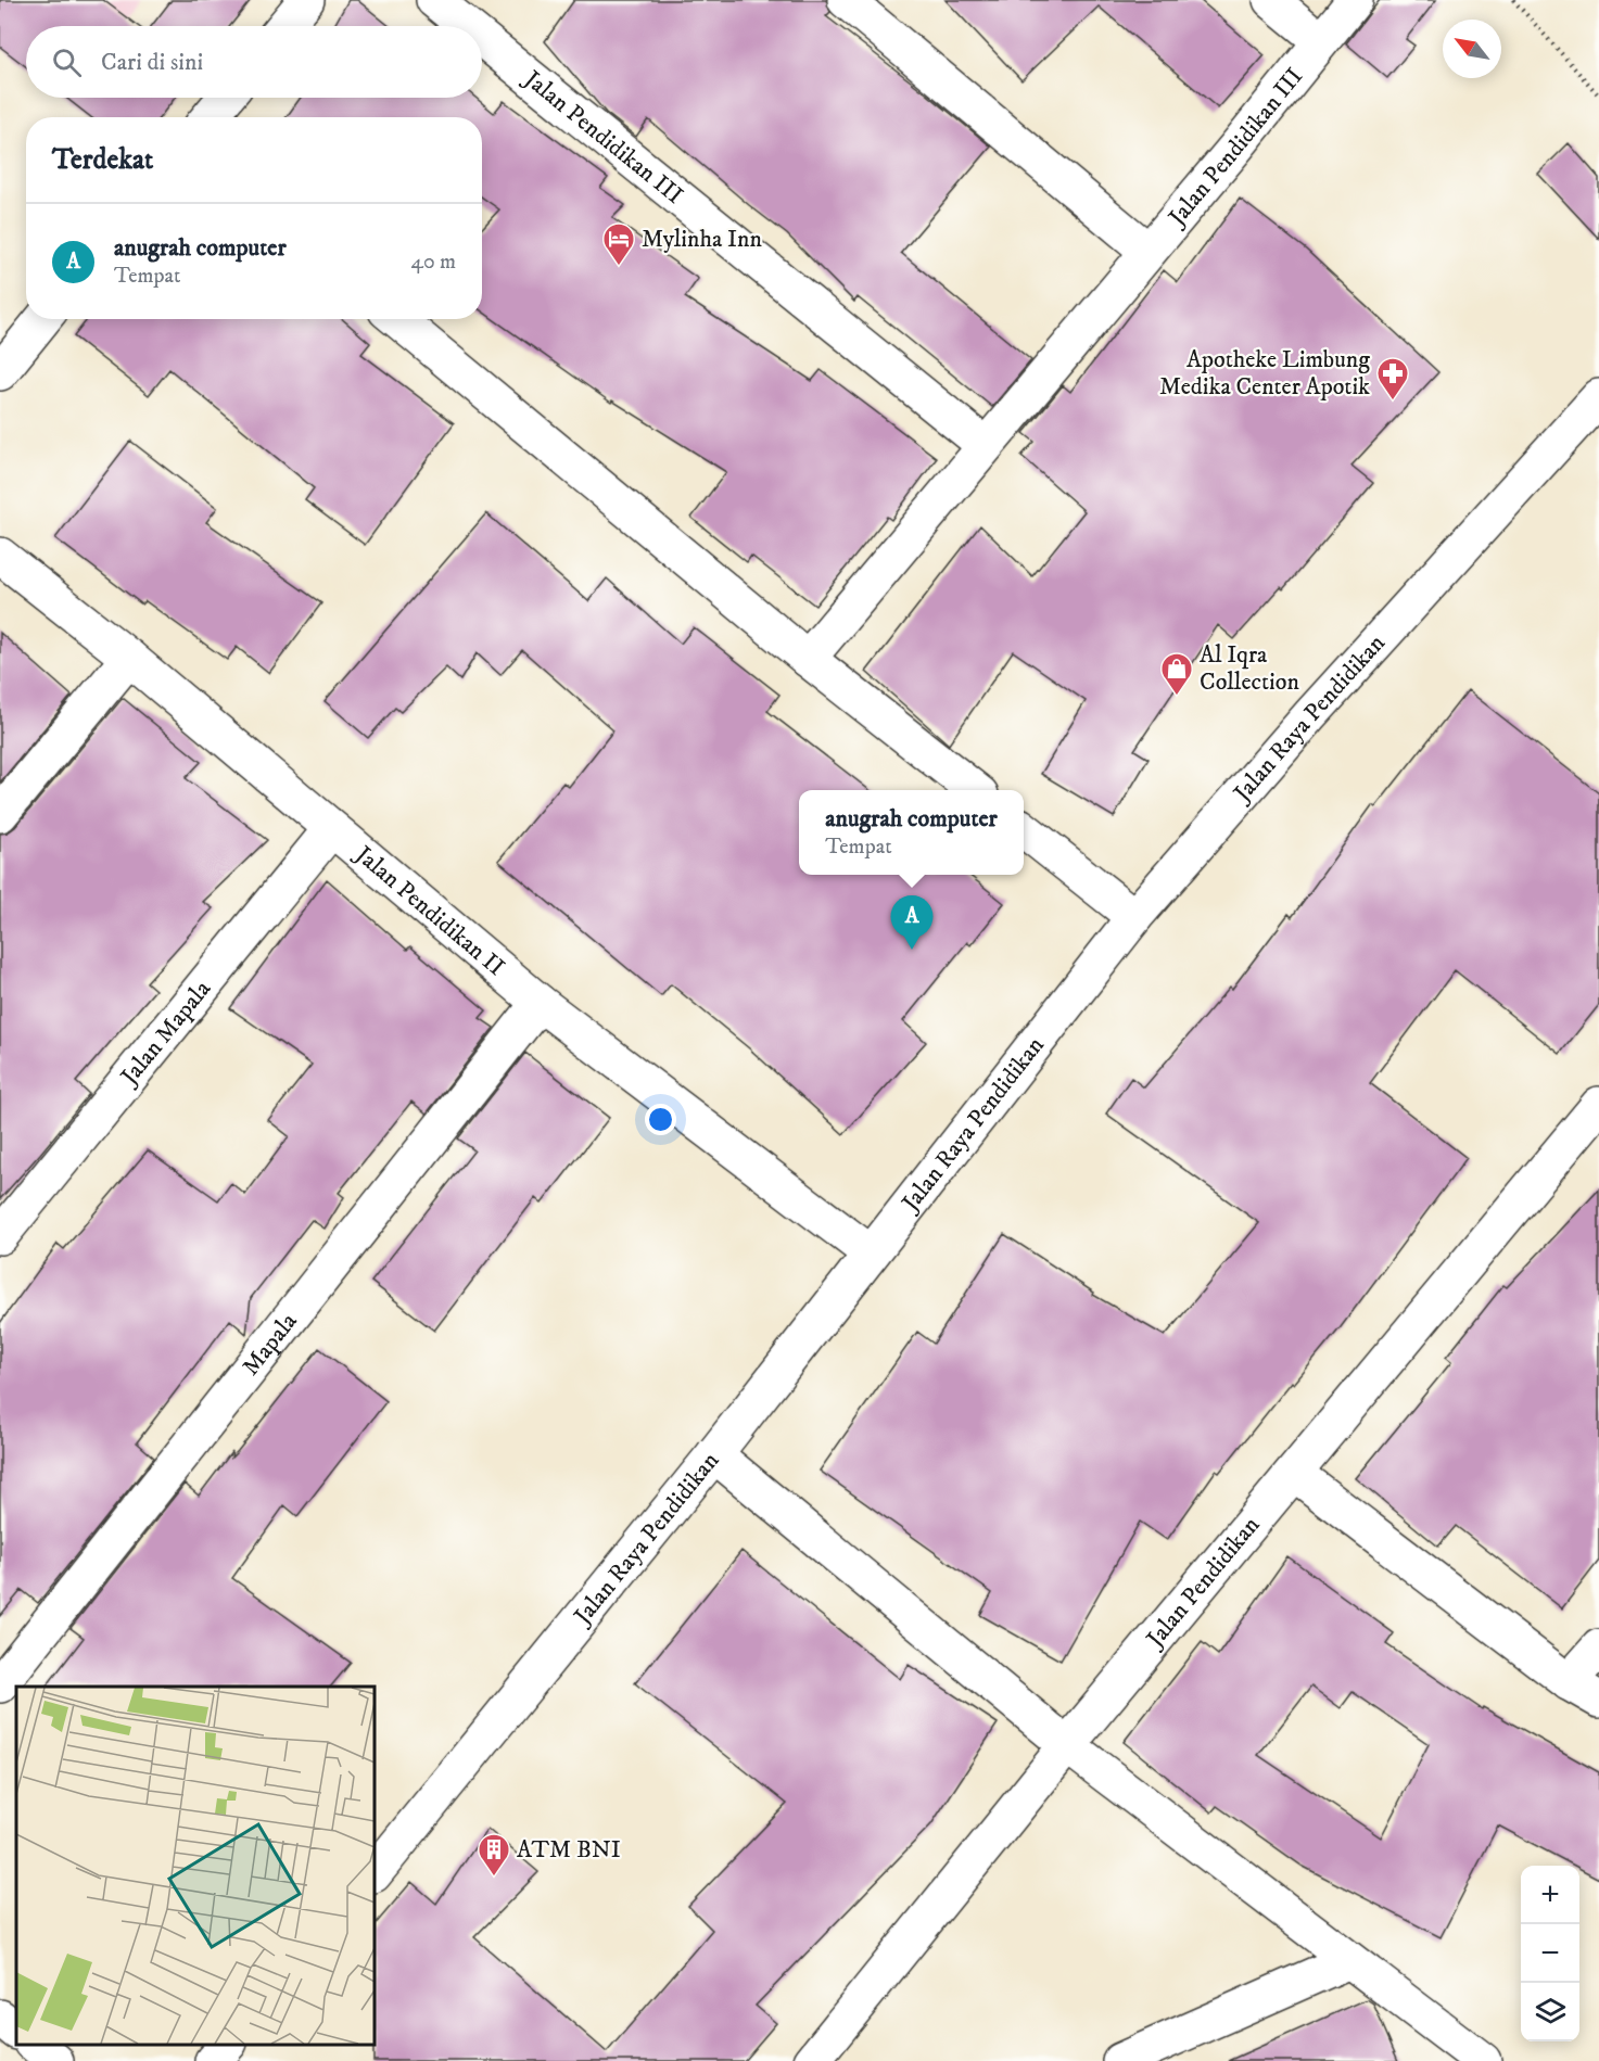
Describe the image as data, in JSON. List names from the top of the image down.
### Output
{
  "streets": {
    "street": [
      "Jalan Pendidikan III",
      "Jalan Raya Pendidikan",
      "Jalan Pendidikan II",
      "Jalan Mapala",
      "Mapala",
      "Jalan Pendidikan"
    ]
  },
  "crossings": [
    ["Jalan Raya Pendidikan", "Jalan Pendidikan II"],
    ["Jalan Pendidikan II", "Jalan Mapala"],
    ["Jalan Pendidikan II", "Mapala"]
  ],
  "places": {
    "hotel": ["Mylinha Inn"],
    "pharmacy": ["Apotheke Limbung Medika Center Apotik"],
    "shop": ["Al Iqra Collection"],
    "building": ["ATM BNI"]
  },
  "north": "top left",
  "page": {
    "search": "Cari di sini",
    "heading": "Terdekat",
    "list": [
      {
        "mark": "A",
        "name": "anugrah computer",
        "note": "Tempat",
        "value": "40 m"
      }
    ],
    "popup": ["anugrah computer", "Tempat"],
    "pins": "A",
    "map_buttons": ["+", "−"]
  }
}
